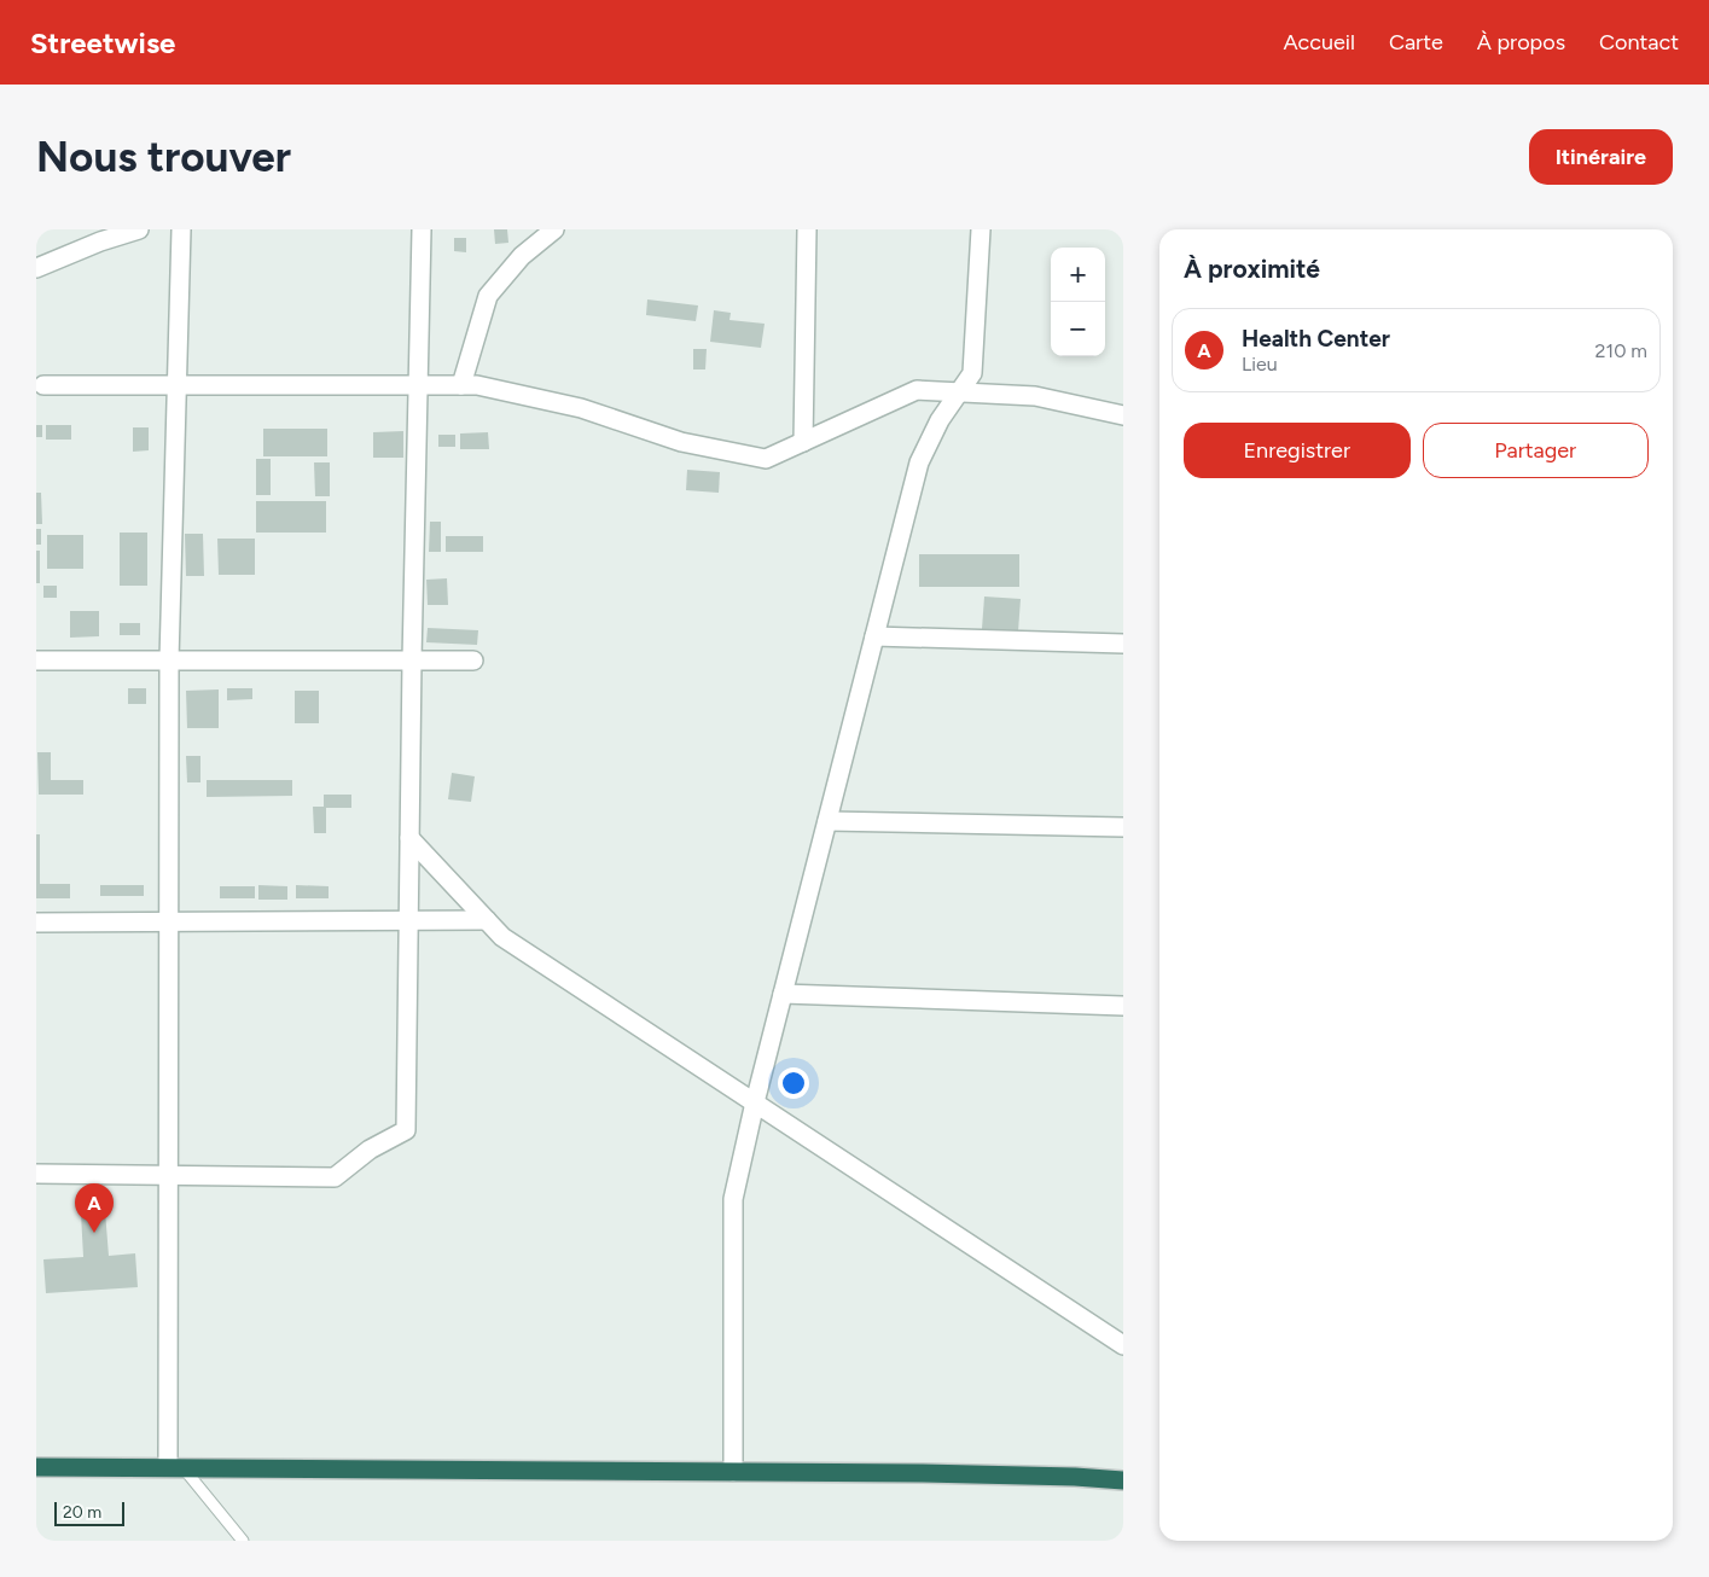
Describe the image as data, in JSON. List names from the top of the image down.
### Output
{
  "scale_bar": "20 m",
  "page": {
    "header": "Streetwise",
    "nav": [
      "Accueil",
      "Carte",
      "À propos",
      "Contact"
    ],
    "buttons": [
      "Itinéraire",
      ["Enregistrer", "Partager"]
    ],
    "title": "Nous trouver",
    "heading": "À proximité",
    "map_buttons": ["+", "−"],
    "list": [
      {
        "mark": "A",
        "name": "Health Center",
        "note": "Lieu",
        "value": "210 m"
      }
    ],
    "pins": "A",
    "scale": "20 m"
  }
}
